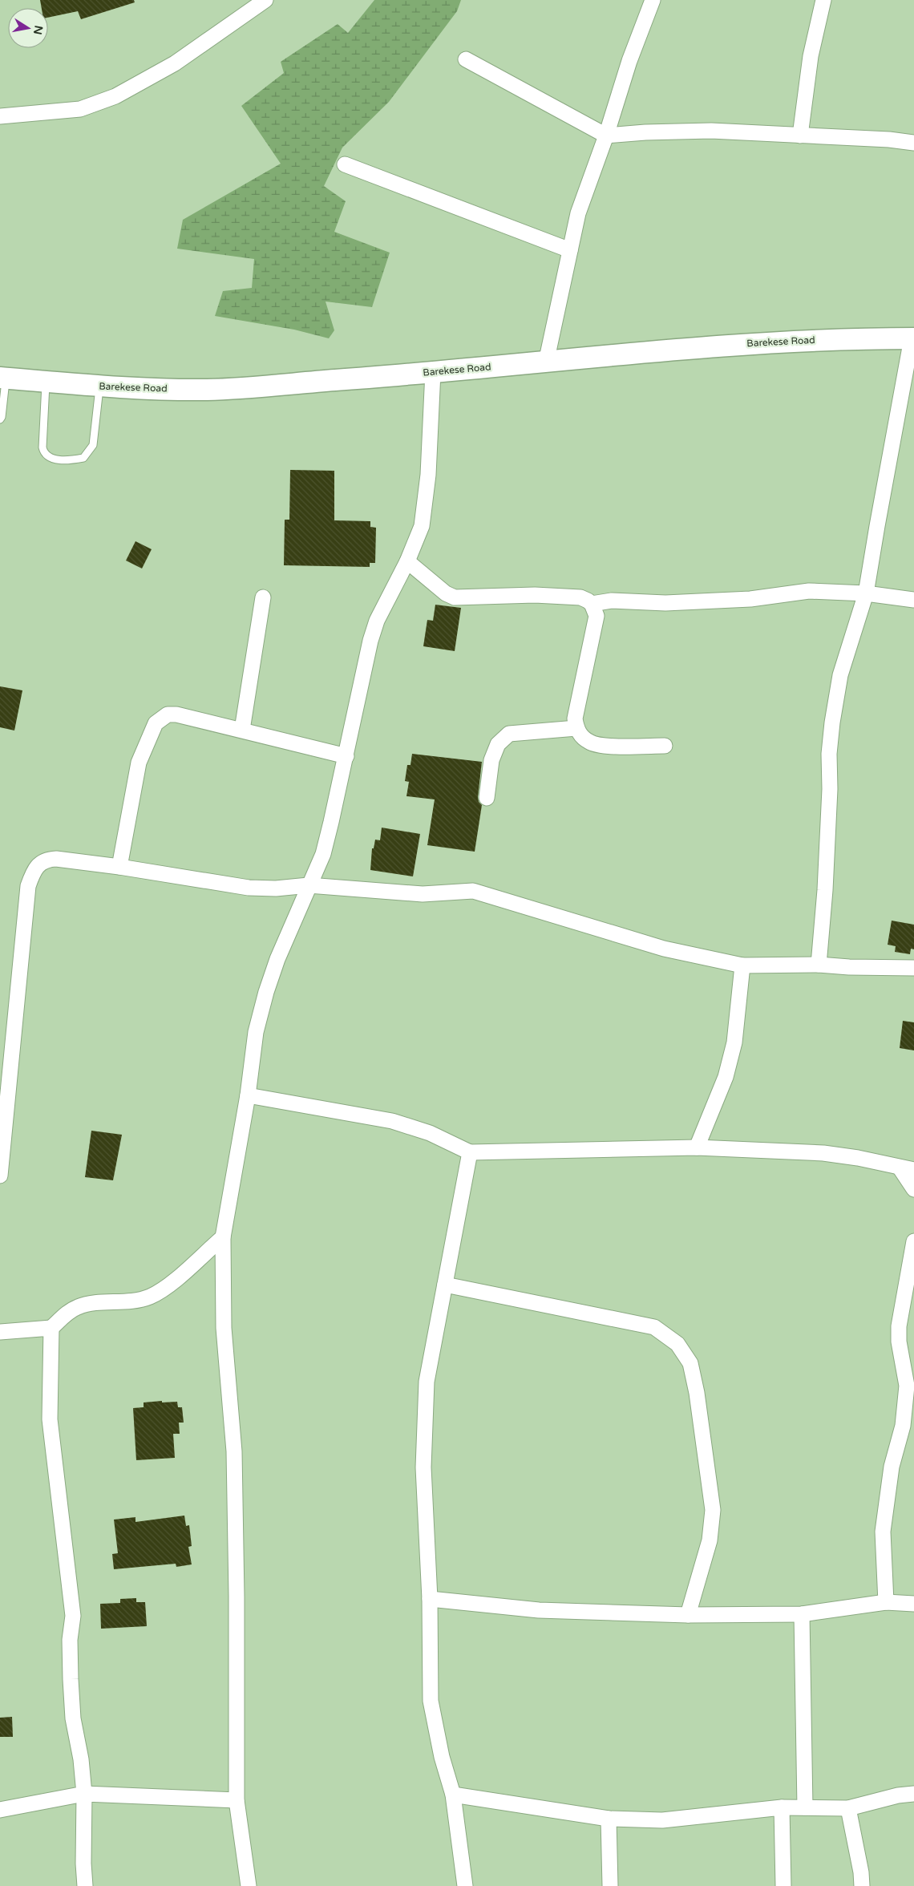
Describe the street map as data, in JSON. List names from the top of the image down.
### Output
{
  "streets": {
    "main road": ["Barekese Road"]
  },
  "north": "right"
}
